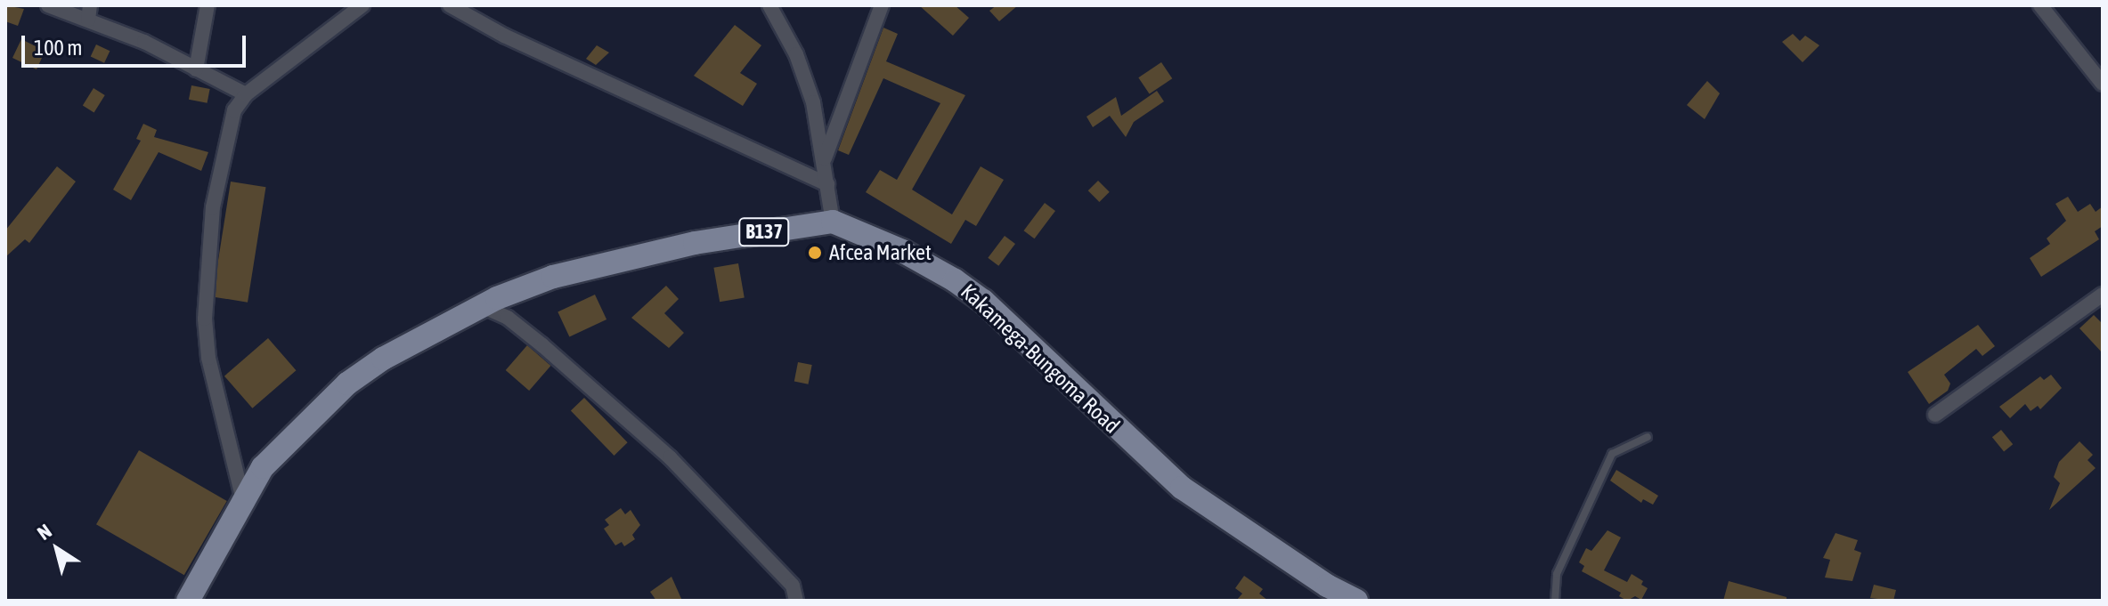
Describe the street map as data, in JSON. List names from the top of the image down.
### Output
{
  "streets": {
    "main road": ["B137", "Kakamega-Bungoma Road"]
  },
  "crossings": [
    ["B137", "Kakamega-Bungoma Road"]
  ],
  "places": ["Afcea Market"],
  "scale_bar": "100 m",
  "north": "top left"
}
